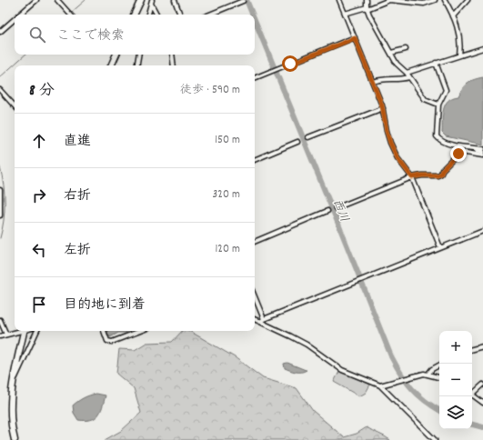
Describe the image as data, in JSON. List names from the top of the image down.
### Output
{
  "water": ["西川"],
  "page": {
    "search": "ここで検索",
    "heading": ["8 分", "徒歩 · 590 m"],
    "list": [
      ["直進", "150 m"],
      ["右折", "320 m"],
      ["左折", "120 m"],
      "目的地に到着"
    ],
    "map_buttons": ["+", "−"]
  }
}
